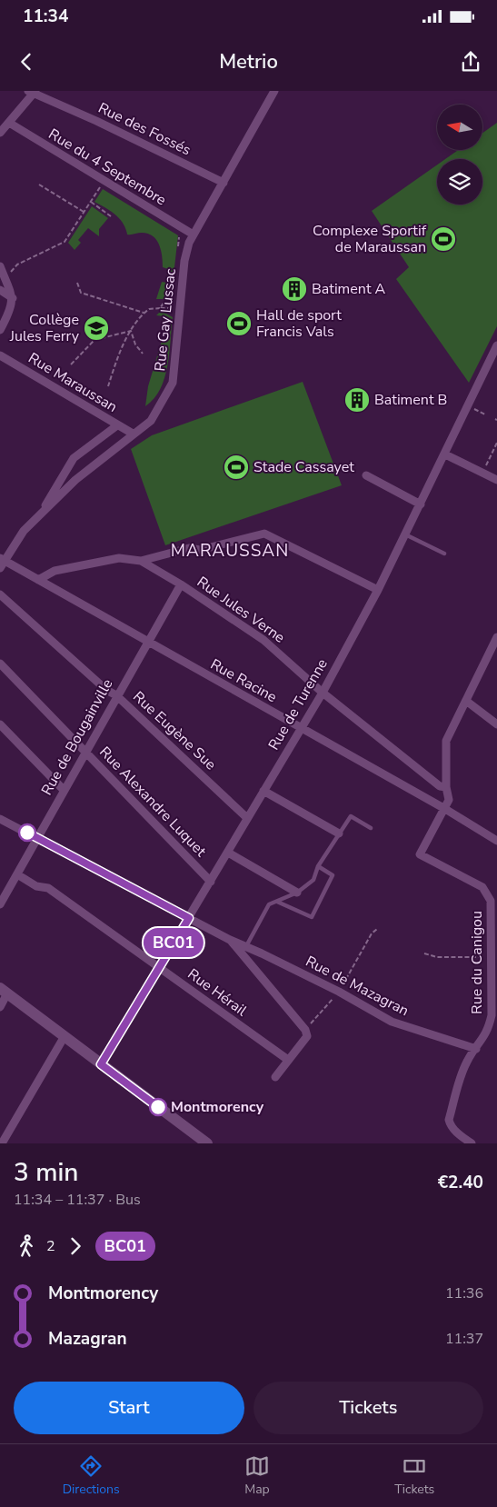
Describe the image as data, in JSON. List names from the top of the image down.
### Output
{
  "streets": {
    "street": [
      "Rue des Fossés",
      "Rue du 4 Septembre",
      "Rue Gay Lussac",
      "Rue Maraussan",
      "Rue Jules Verne",
      "Rue Racine",
      "Rue de Turenne",
      "Rue Eugène Sue",
      "Rue de Bougainville",
      "Rue Alexandre Luquet",
      "Rue du Canigou",
      "Rue de Mazagran",
      "Rue Hérail"
    ]
  },
  "crossings": [
    ["Rue des Fossés", "Rue Gay Lussac"],
    ["Rue du 4 Septembre", "Rue Gay Lussac"],
    ["Rue Gay Lussac", "Rue Maraussan"],
    ["Rue Gay Lussac", "Rue Racine"],
    ["Rue Jules Verne", "Rue Racine"],
    ["Rue Jules Verne", "Rue de Turenne"],
    ["Rue Jules Verne", "Rue de Bougainville"],
    ["Rue Racine", "Rue de Turenne"],
    ["Rue Racine", "Rue de Bougainville"],
    ["Rue Racine", "Rue du Canigou"],
    ["Rue de Turenne", "Rue Eugène Sue"],
    ["Rue de Turenne", "Rue Alexandre Luquet"],
    ["Rue de Turenne", "Rue de Mazagran"],
    ["Rue de Turenne", "Rue Hérail"],
    ["Rue Eugène Sue", "Rue de Bougainville"],
    ["Rue de Bougainville", "Rue Alexandre Luquet"],
    ["Rue de Bougainville", "Rue de Mazagran"],
    ["Rue de Bougainville", "Rue Hérail"],
    ["Rue du Canigou", "Rue de Mazagran"]
  ],
  "districts": ["MARAUSSAN"],
  "places": {
    "sports": ["Complexe Sportif de Maraussan", "Hall de sport Francis Vals", "Stade Cassayet"],
    "building": ["Batiment A", "Batiment B"],
    "school or university": ["Collège Jules Ferry"],
    "other": ["Montmorency"]
  },
  "lines": ["bus line BC01"],
  "north": "left",
  "page": {
    "status": "11:34",
    "header": "Metrio",
    "on_map": "BC01",
    "heading": ["3 min", "11:34 – 11:37 · Bus", "€2.40"],
    "legs": ["2", "BC01"],
    "list": [
      {
        "name": "Montmorency",
        "value": "11:36"
      },
      {
        "name": "Mazagran",
        "value": "11:37"
      }
    ],
    "buttons": ["Start", "Tickets"],
    "tabs": ["Directions", "Map", "Tickets"]
  }
}
